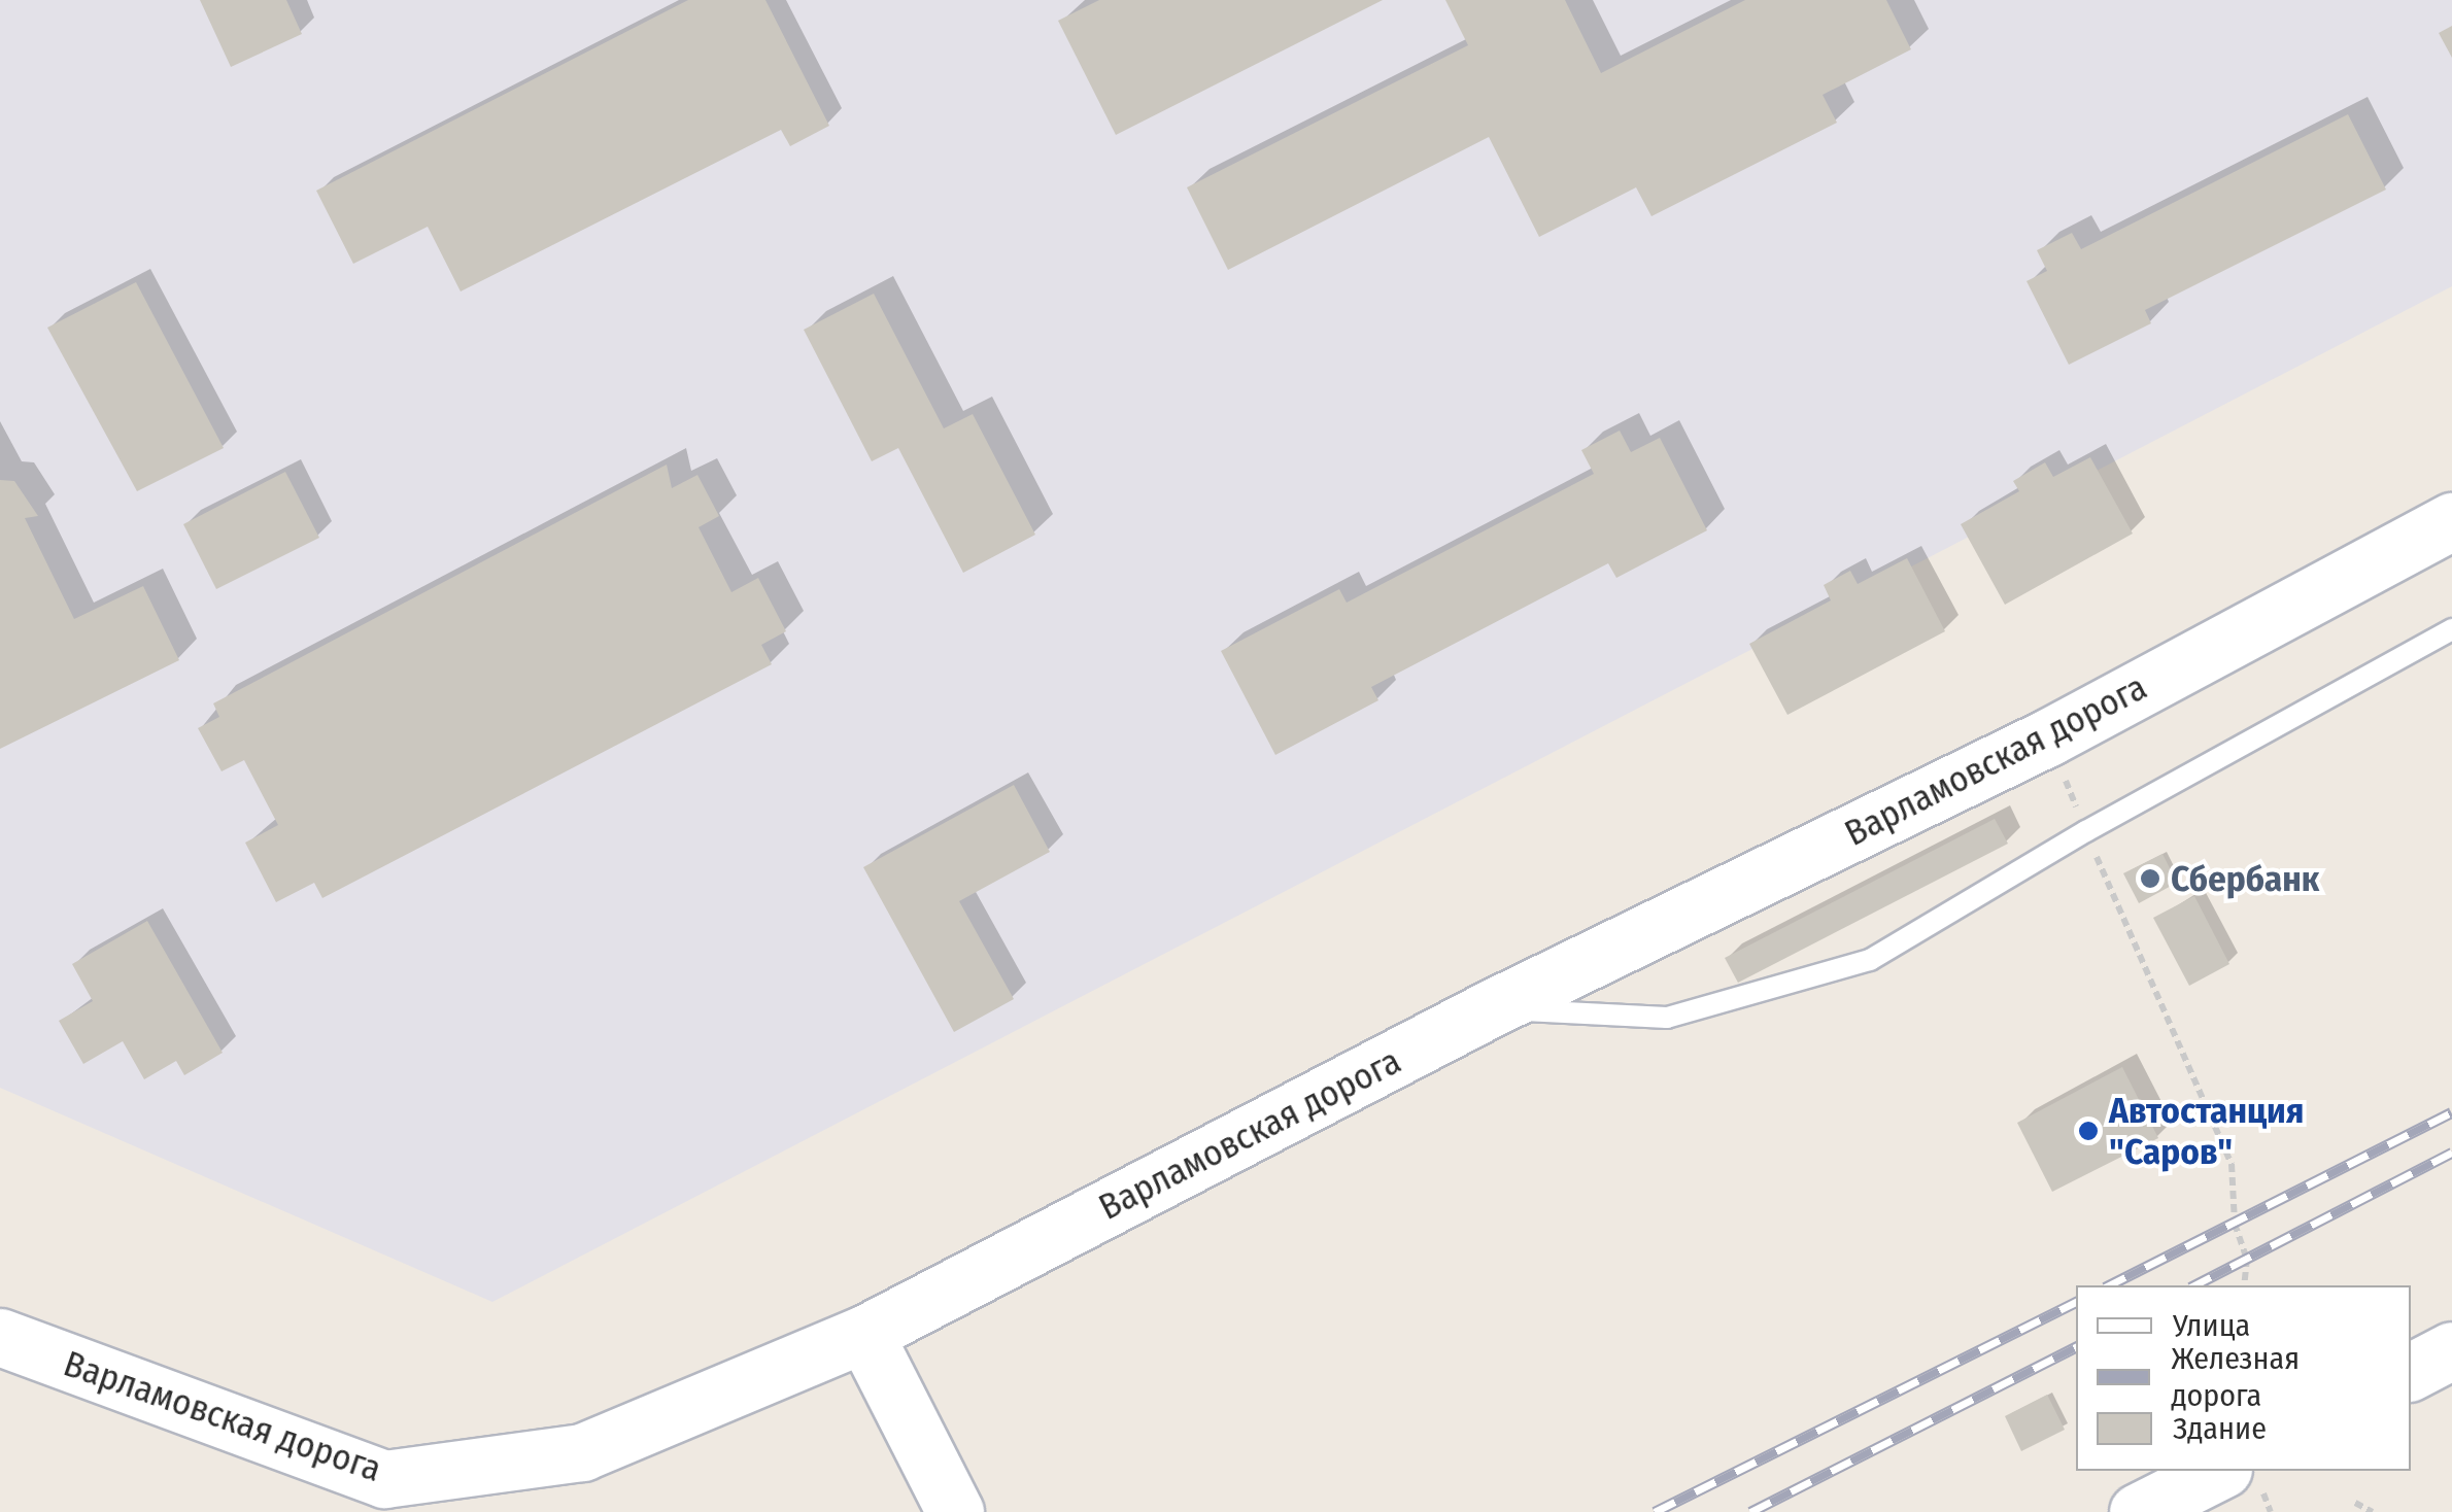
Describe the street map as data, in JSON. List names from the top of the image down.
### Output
{
  "streets": {
    "street": ["Варламовская дорога"]
  },
  "places": ["Сбербанк", "Автостанция \"Саров\""],
  "legend": ["Улица", "Железная дорога", "Здание"]
}
